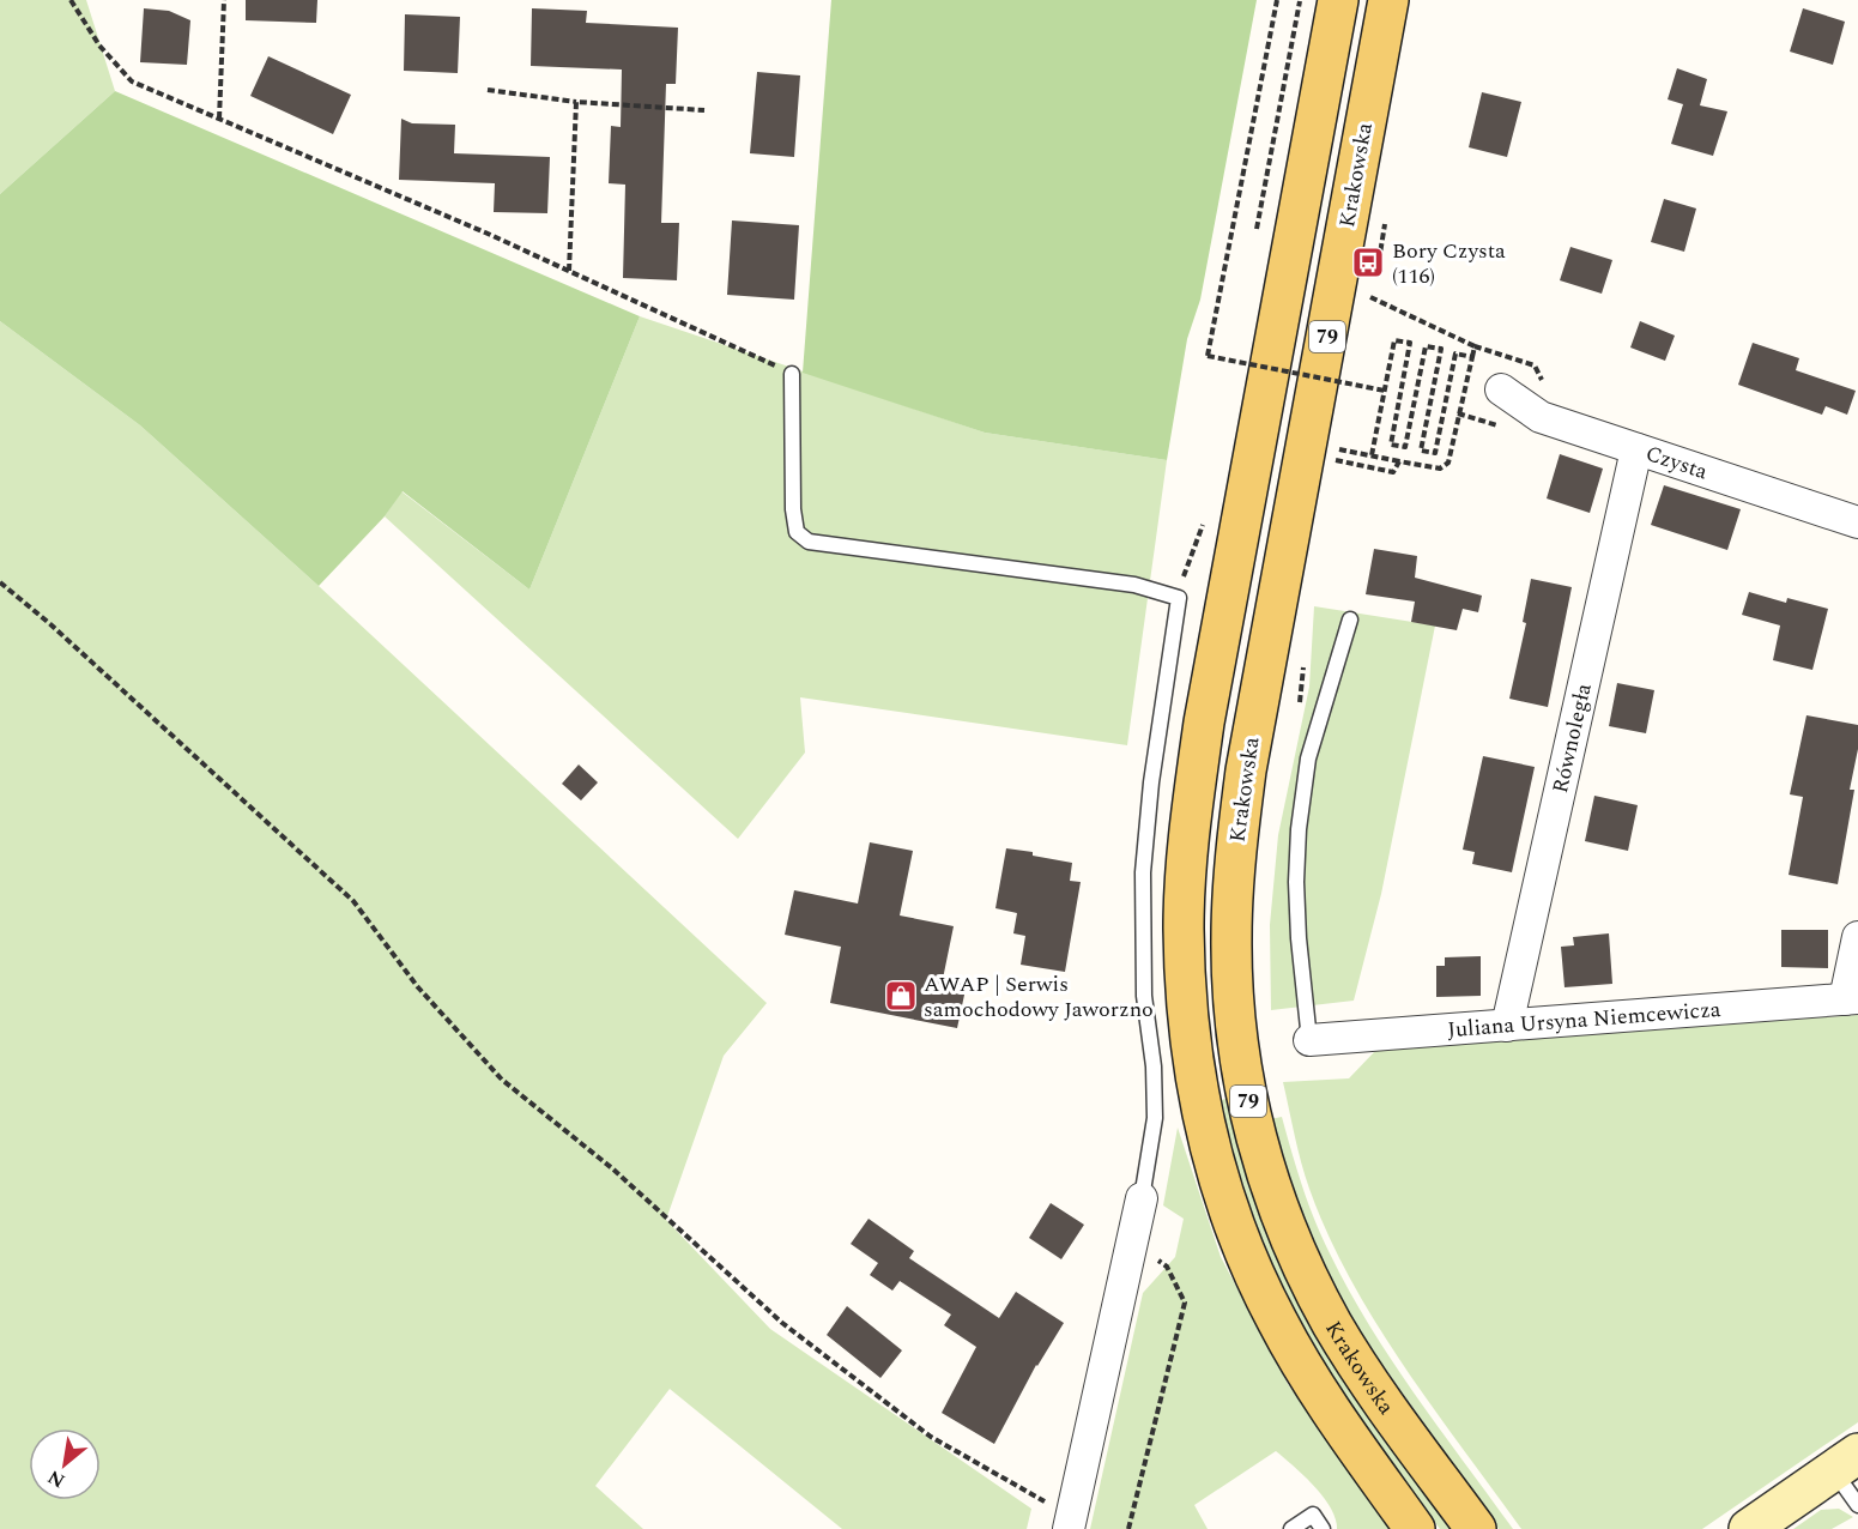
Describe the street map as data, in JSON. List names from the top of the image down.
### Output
{
  "streets": {
    "main road": ["Krakowska", "79"],
    "street": ["Czysta", "Równoległa", "Juliana Ursyna Niemcewicza"]
  },
  "crossings": [
    ["Czysta", "Równoległa"],
    ["Równoległa", "Juliana Ursyna Niemcewicza"]
  ],
  "places": {
    "bus stop": ["Bory Czysta (116)"],
    "shop": ["AWAP | Serwis samochodowy Jaworzno"]
  },
  "north": "bottom left"
}
